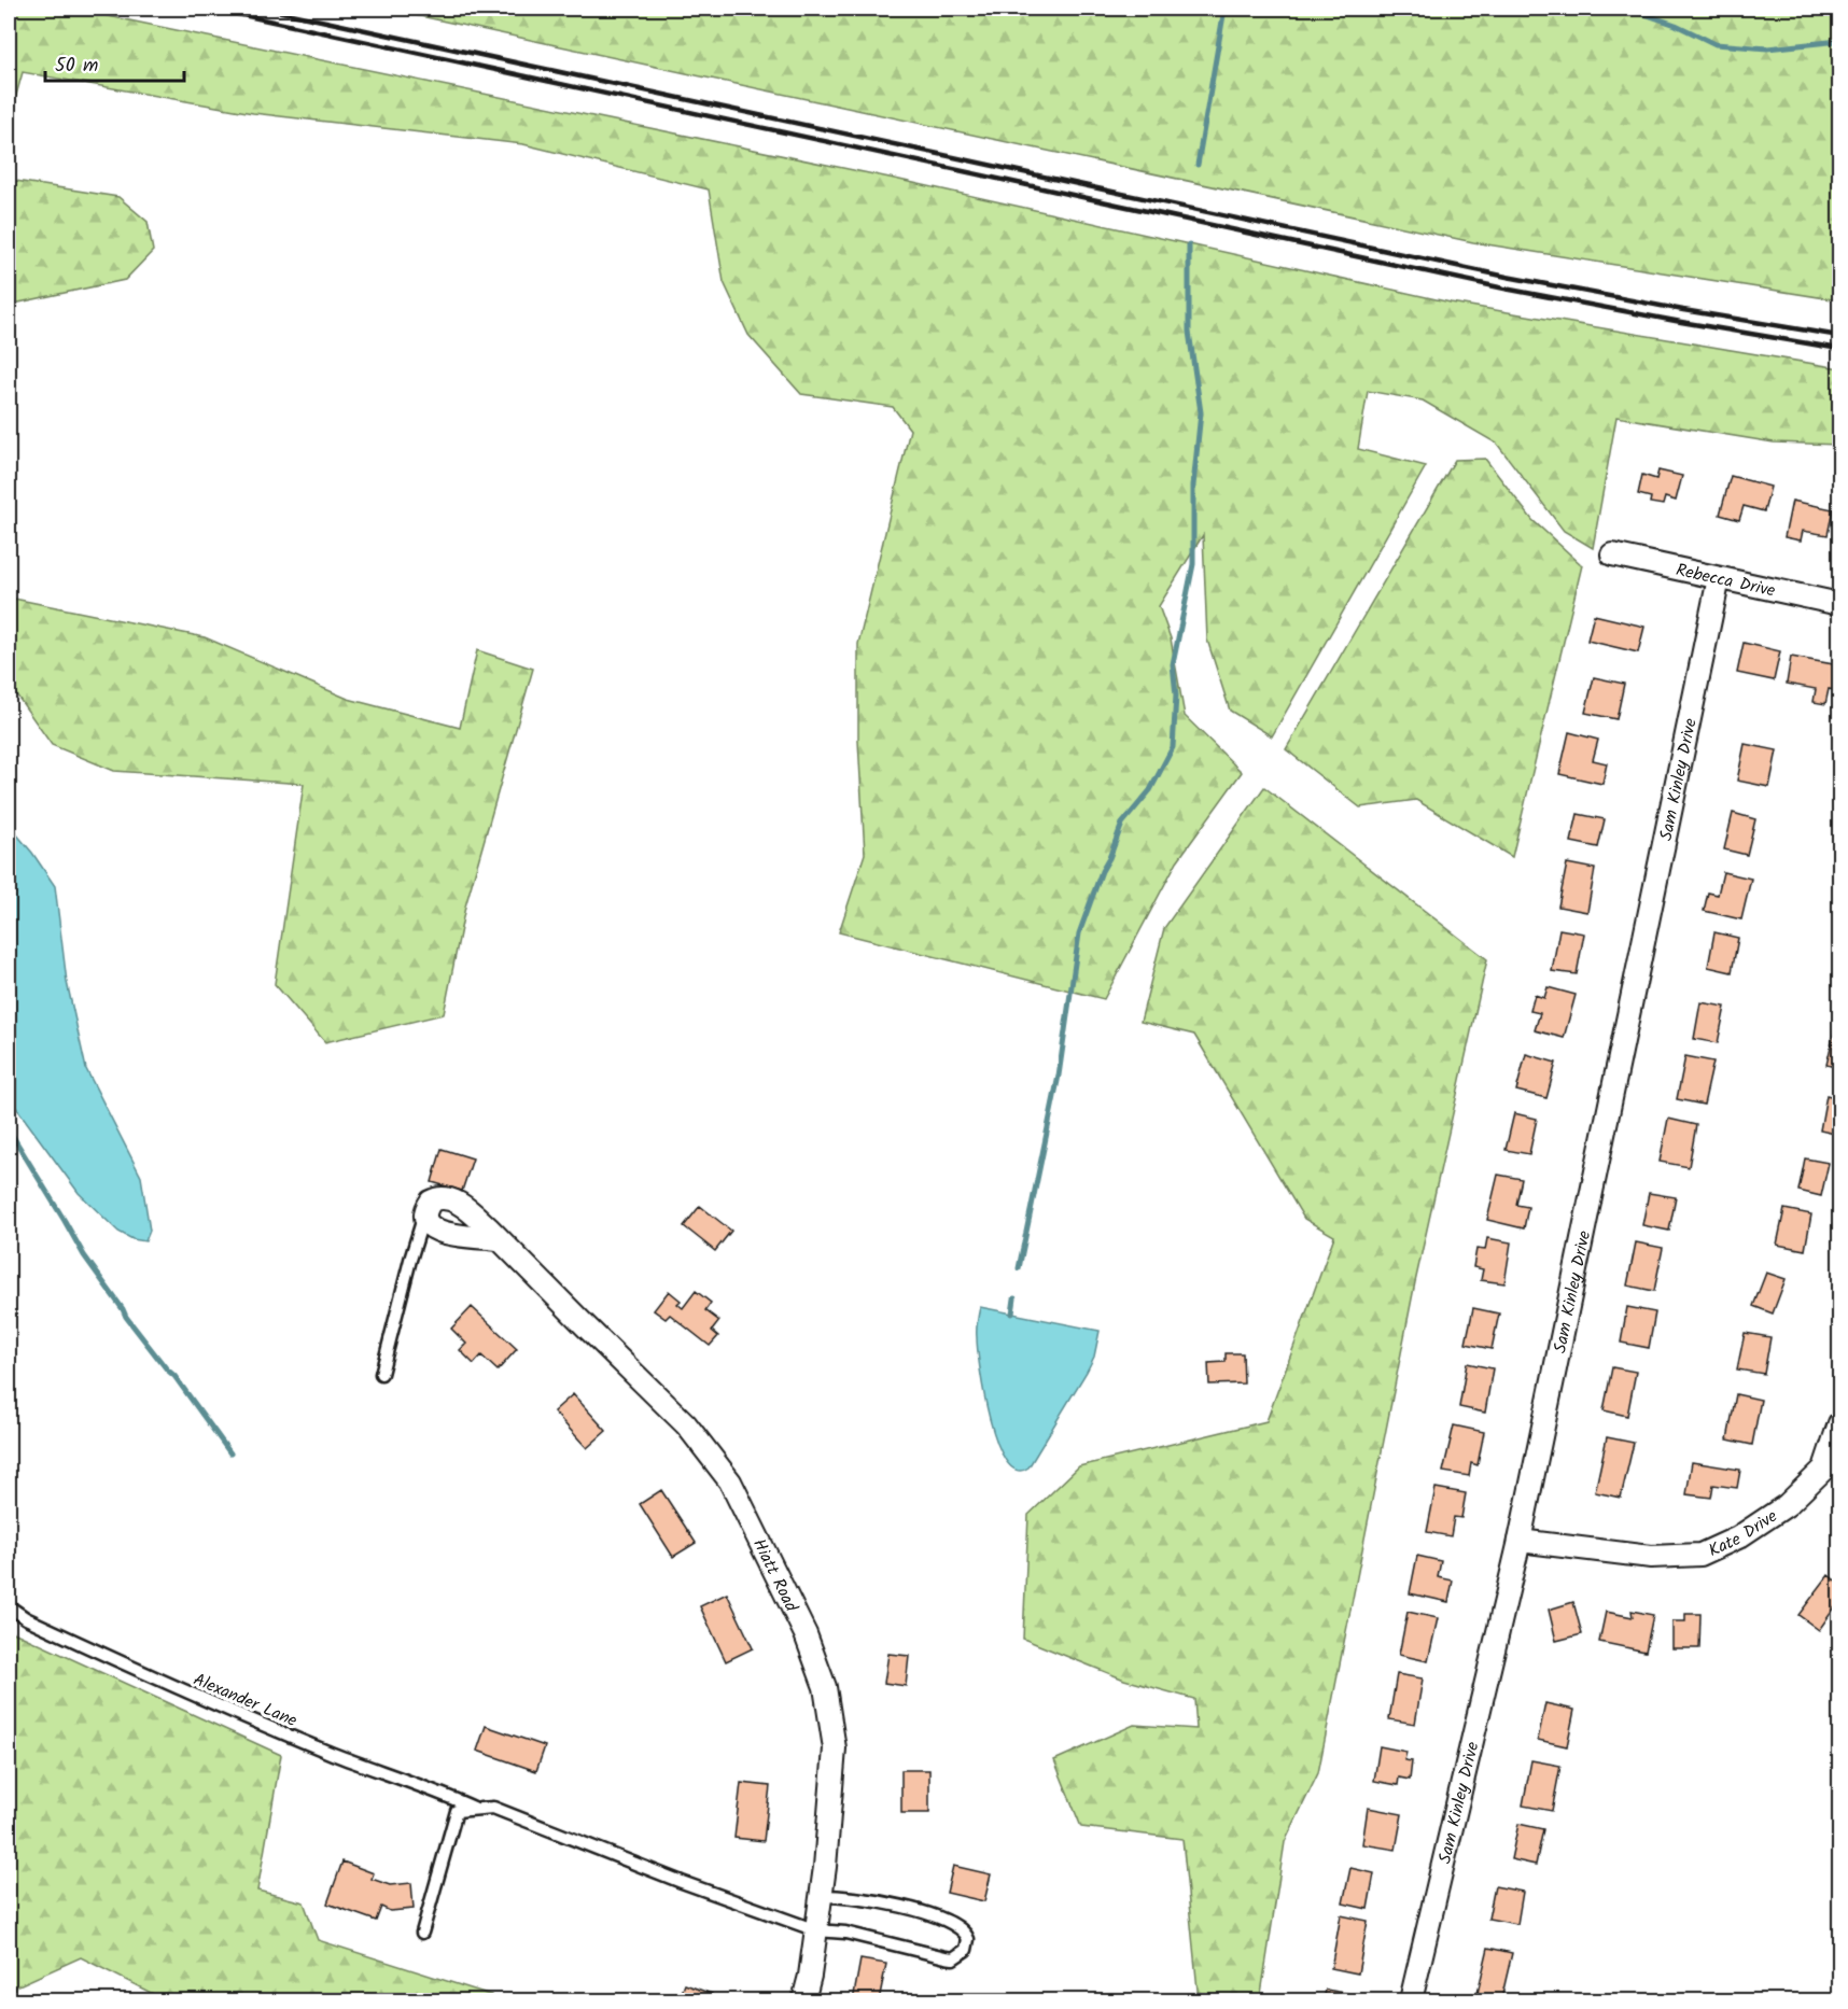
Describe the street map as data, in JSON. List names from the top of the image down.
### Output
{
  "streets": {
    "street": [
      "Rebecca Drive",
      "Sam Kinley Drive",
      "Kate Drive",
      "Hiatt Road"
    ],
    "lane": ["Alexander Lane"]
  },
  "crossings": [
    ["Rebecca Drive", "Sam Kinley Drive"],
    ["Sam Kinley Drive", "Kate Drive"],
    ["Hiatt Road", "Alexander Lane"]
  ],
  "scale_bar": "50 m"
}
